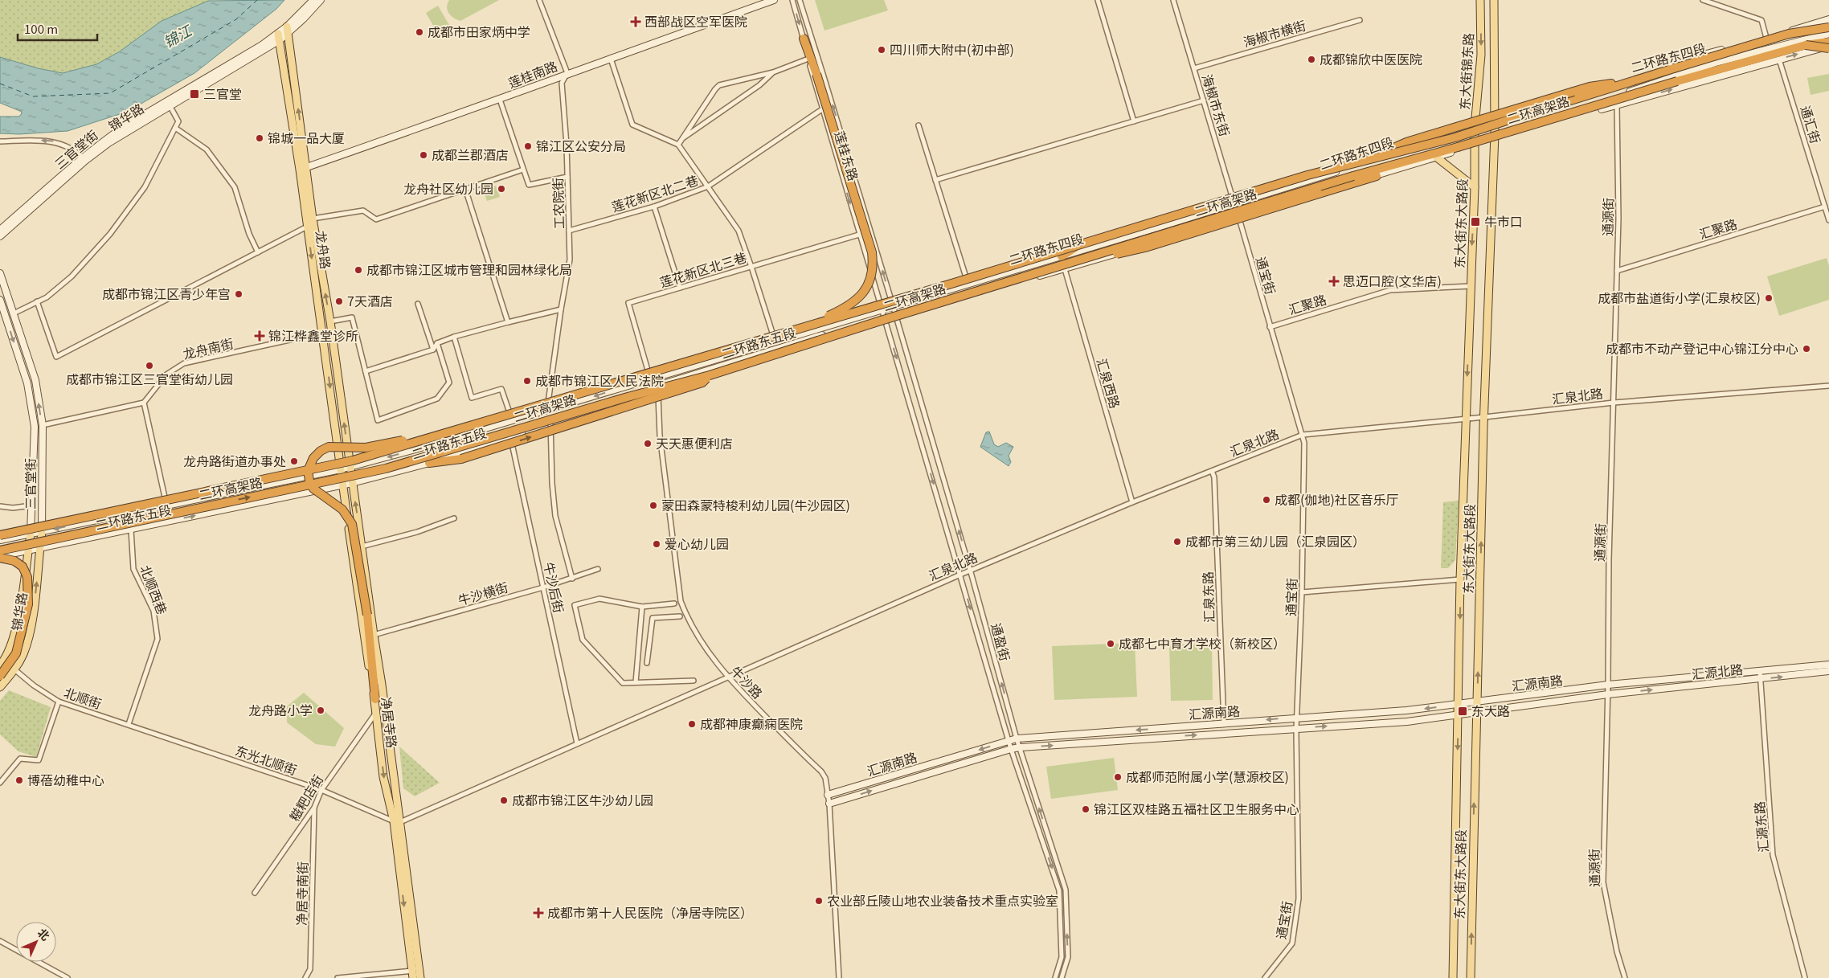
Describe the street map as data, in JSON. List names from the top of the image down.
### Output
{
  "streets": {
    "highway": ["二环高架路"],
    "main road": [
      "二环路东四段",
      "东大街锦东路",
      "莲桂南路",
      "锦华路",
      "三官堂街",
      "东大街东大路段",
      "龙舟路",
      "二环路东五段",
      "汇源北路",
      "汇源南路",
      "净居寺路"
    ],
    "street": [
      "海椒市横街",
      "海椒市东街",
      "通汇街",
      "莲桂东路",
      "莲花新区北二巷",
      "工农院街",
      "通源街",
      "汇聚路",
      "莲花新区北三巷",
      "通宝街",
      "龙舟南街",
      "汇泉西路",
      "汇泉北路",
      "牛沙后街",
      "北顺西巷",
      "牛沙横街",
      "汇泉东路",
      "通盈街",
      "牛沙路",
      "北顺街",
      "东光北顺街",
      "糍粑店街",
      "汇源东路",
      "净居寺南街"
    ]
  },
  "crossings": [
    ["海椒市横街", "海椒市东街"],
    ["二环路东四段", "东大街锦东路"],
    ["二环路东四段", "海椒市东街"],
    ["二环路东四段", "二环高架路"],
    ["二环路东四段", "莲桂东路"],
    ["二环路东四段", "东大街东大路段"],
    ["二环路东四段", "通宝街"],
    ["二环路东四段", "二环路东五段"],
    ["二环路东四段", "汇泉西路"],
    ["二环路东四段", "通盈街"],
    ["东大街锦东路", "东大街东大路段"],
    ["莲桂南路", "工农院街"],
    ["莲桂南路", "龙舟路"],
    ["莲桂南路", "净居寺路"],
    ["海椒市东街", "通宝街"],
    ["二环高架路", "汇泉西路"],
    ["锦华路", "三官堂街"],
    ["锦华路", "龙舟路"],
    ["锦华路", "二环路东五段"],
    ["锦华路", "北顺街"],
    ["通汇街", "汇聚路"],
    ["三官堂街", "龙舟路"],
    ["三官堂街", "二环路东五段"],
    ["莲桂东路", "莲花新区北二巷"],
    ["莲桂东路", "莲花新区北三巷"],
    ["莲桂东路", "二环路东五段"],
    ["莲桂东路", "通盈街"],
    ["莲花新区北二巷", "工农院街"],
    ["工农院街", "二环路东五段"],
    ["通源街", "汇聚路"],
    ["通源街", "汇泉北路"],
    ["通源街", "汇源北路"],
    ["通源街", "汇源南路"],
    ["东大街东大路段", "汇聚路"],
    ["东大街东大路段", "汇泉北路"],
    ["东大街东大路段", "汇源南路"],
    ["汇聚路", "通宝街"],
    ["龙舟路", "二环路东五段"],
    ["龙舟路", "龙舟南街"],
    ["龙舟路", "净居寺路"],
    ["莲花新区北三巷", "二环路东五段"],
    ["通宝街", "汇泉北路"],
    ["通宝街", "汇源南路"],
    ["二环路东五段", "牛沙后街"],
    ["二环路东五段", "北顺西巷"],
    ["二环路东五段", "通盈街"],
    ["二环路东五段", "牛沙路"],
    ["二环路东五段", "净居寺路"],
    ["汇泉西路", "汇泉北路"],
    ["汇泉北路", "牛沙后街"],
    ["汇泉北路", "汇泉东路"],
    ["汇泉北路", "通盈街"],
    ["汇泉北路", "牛沙路"],
    ["汇泉北路", "净居寺路"],
    ["汇泉北路", "东光北顺街"],
    ["牛沙后街", "牛沙横街"],
    ["北顺西巷", "北顺街"],
    ["北顺西巷", "东光北顺街"],
    ["牛沙横街", "净居寺路"],
    ["汇泉东路", "汇源南路"],
    ["通盈街", "汇源南路"],
    ["汇源北路", "汇源南路"],
    ["汇源北路", "汇源东路"],
    ["牛沙路", "汇源南路"],
    ["北顺街", "东光北顺街"],
    ["净居寺路", "东光北顺街"],
    ["净居寺路", "糍粑店街"],
    ["东光北顺街", "糍粑店街"],
    ["糍粑店街", "净居寺南街"]
  ],
  "one_way": ["龙舟路"],
  "water": ["锦江"],
  "places": {
    "health": [
      "西部战区空军医院",
      "思迈口腔(文华店)",
      "锦江桦鑫堂诊所",
      "成都市第十人民医院（净居寺院区）"
    ],
    "other": [
      "成都市田家炳中学",
      "四川师大附中(初中部)",
      "成都锦欣中医医院",
      "锦城一品大厦",
      "锦江区公安分局",
      "成都兰郡酒店",
      "龙舟社区幼儿园",
      "成都市锦江区城市管理和园林绿化局",
      "成都市锦江区青少年宫",
      "成都市盐道街小学(汇泉校区)",
      "7天酒店",
      "成都市不动产登记中心锦江分中心",
      "成都市锦江区三官堂街幼儿园",
      "成都市锦江区人民法院",
      "天天惠便利店",
      "龙舟路街道办事处",
      "成都(伽地)社区音乐厅",
      "蒙田森蒙特梭利幼儿园(牛沙园区)",
      "成都市第三幼儿园（汇泉园区）",
      "爱心幼儿园",
      "成都七中育才学校（新校区）",
      "龙舟路小学",
      "成都神康癫痫医院",
      "成都师范附属小学(慧源校区)",
      "博蓓幼稚中心",
      "成都市锦江区牛沙幼儿园",
      "锦江区双桂路五福社区卫生服务中心",
      "农业部丘陵山地农业装备技术重点实验室"
    ],
    "transit": ["三官堂", "牛市口", "东大路"]
  },
  "scale_bar": "100 m",
  "north": "top right"
}
